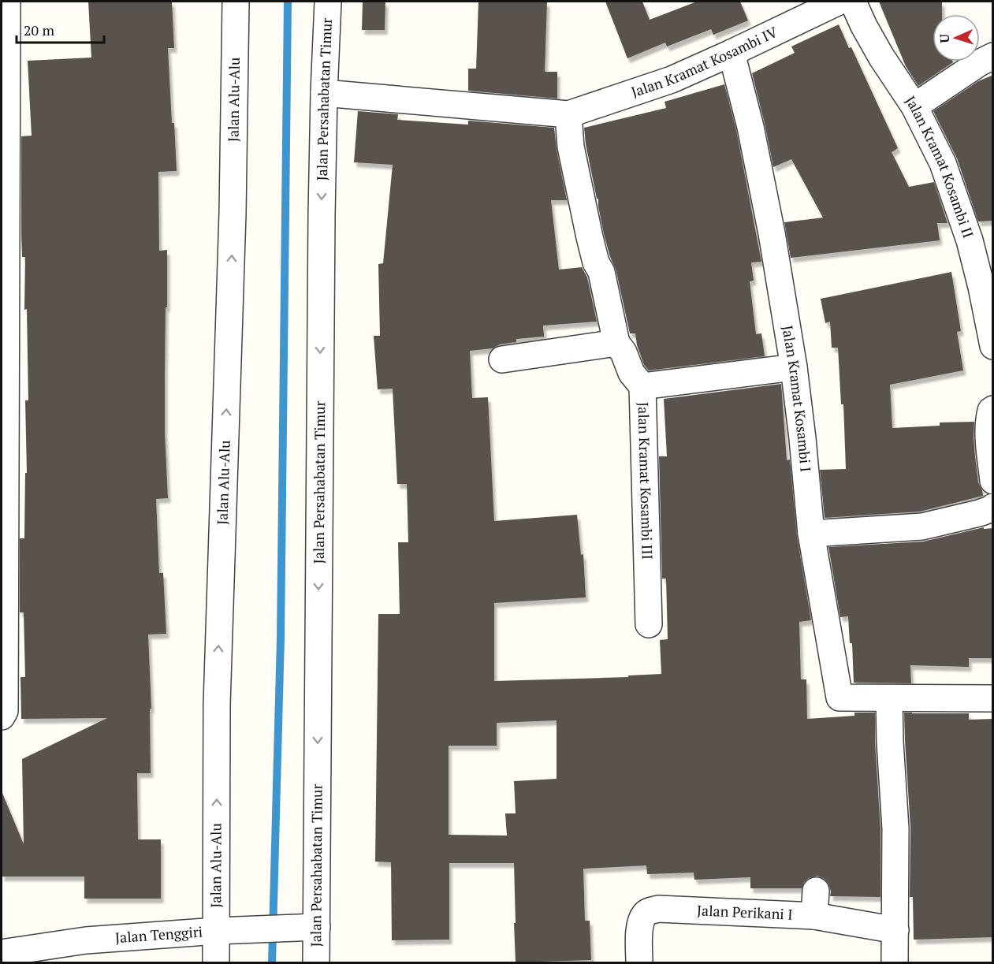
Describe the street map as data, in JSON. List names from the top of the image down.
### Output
{
  "streets": {
    "street": [
      "Jalan Kramat Kosambi IV",
      "Jalan Alu-Alu",
      "Jalan Persahabatan Timur",
      "Jalan Kramat Kosambi II",
      "Jalan Kramat Kosambi I",
      "Jalan Kramat Kosambi III",
      "Jalan Perikani I",
      "Jalan Tenggiri"
    ]
  },
  "crossings": [
    ["Jalan Kramat Kosambi IV", "Jalan Persahabatan Timur"],
    ["Jalan Kramat Kosambi IV", "Jalan Kramat Kosambi I"],
    ["Jalan Alu-Alu", "Jalan Tenggiri"],
    ["Jalan Persahabatan Timur", "Jalan Tenggiri"],
    ["Jalan Kramat Kosambi I", "Jalan Kramat Kosambi III"]
  ],
  "one_way": ["Jalan Persahabatan Timur"],
  "scale_bar": "20 m",
  "north": "left"
}
